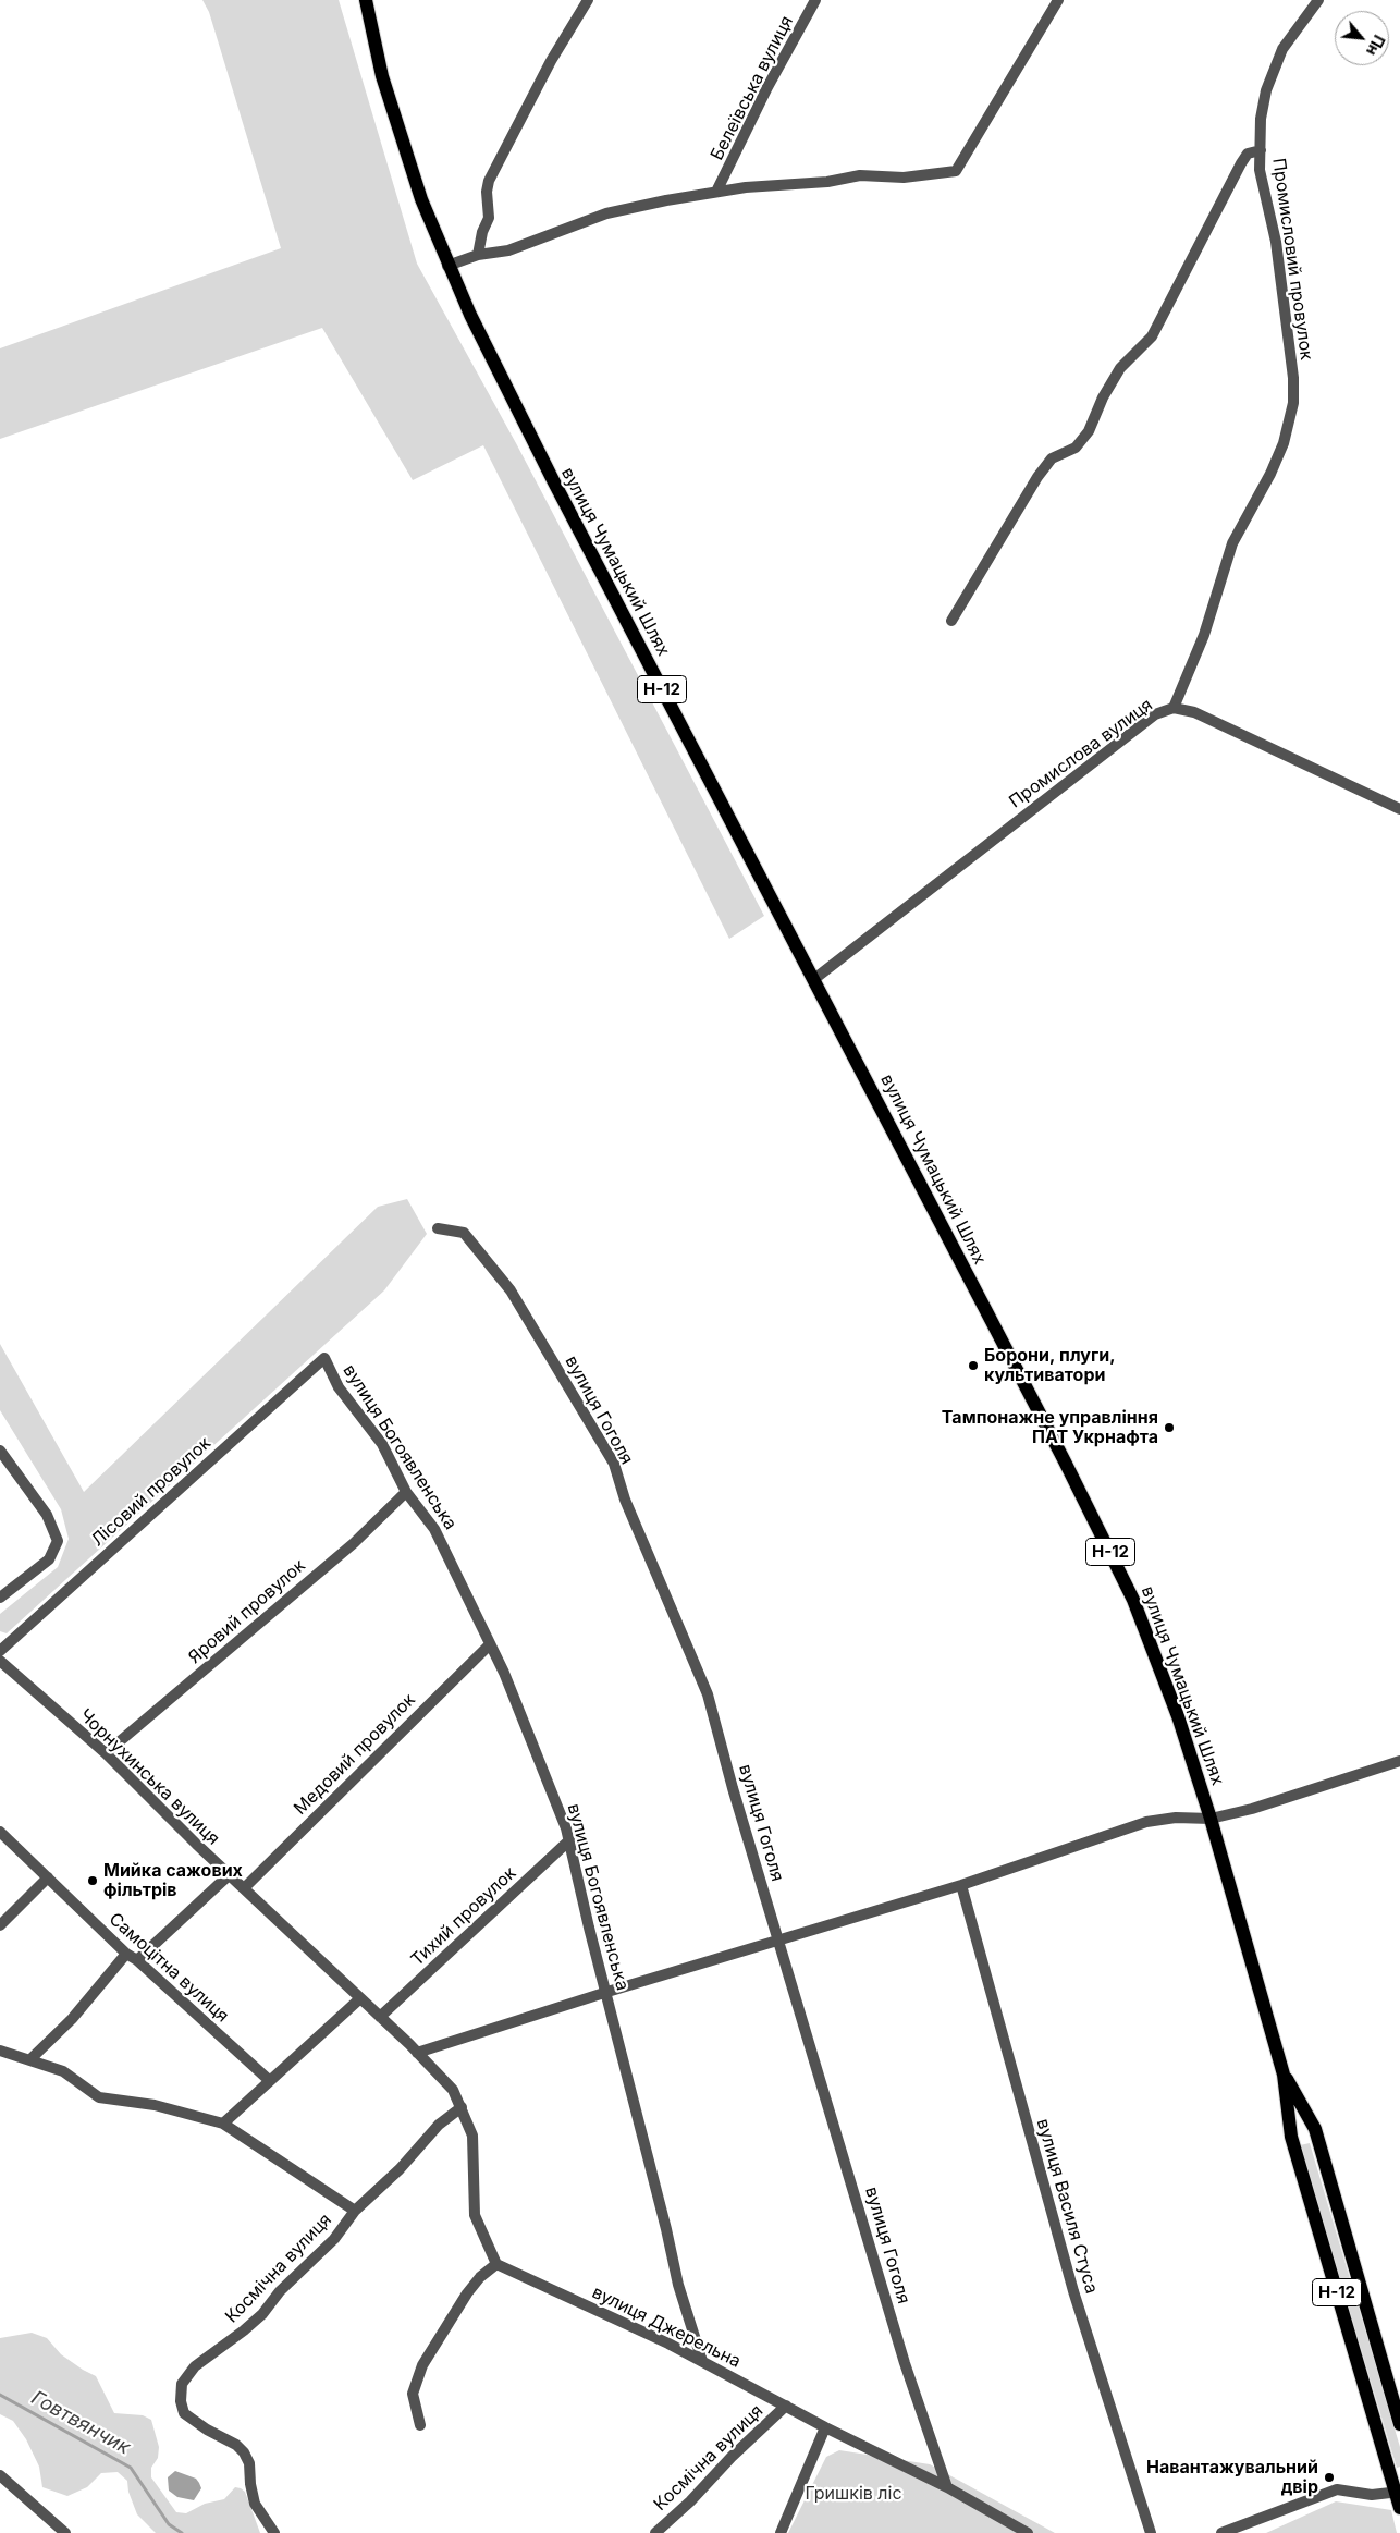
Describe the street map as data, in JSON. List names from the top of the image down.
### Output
{
  "streets": {
    "main road": ["вулиця Чумацький Шлях", "Н-12"],
    "street": [
      "Белеївська вулиця",
      "Промисловий провулок",
      "Промислова вулиця",
      "вулиця Гоголя",
      "вулиця Богоявленська",
      "Лісовий провулок",
      "Яровий провулок",
      "Медовий провулок",
      "Чорнухинська вулиця",
      "Тихий провулок",
      "Самоцітна вулиця",
      "вулиця Василя Стуса",
      "Космічна вулиця",
      "вулиця Джерельна"
    ]
  },
  "crossings": [
    ["Промисловий провулок", "Промислова вулиця"],
    ["вулиця Чумацький Шлях", "Промислова вулиця"],
    ["вулиця Гоголя", "вулиця Джерельна"],
    ["вулиця Богоявленська", "Лісовий провулок"],
    ["вулиця Богоявленська", "Яровий провулок"],
    ["вулиця Богоявленська", "Медовий провулок"],
    ["вулиця Богоявленська", "Тихий провулок"],
    ["вулиця Богоявленська", "вулиця Джерельна"],
    ["Яровий провулок", "Чорнухинська вулиця"],
    ["Медовий провулок", "Чорнухинська вулиця"],
    ["Чорнухинська вулиця", "Тихий провулок"],
    ["Космічна вулиця", "вулиця Джерельна"]
  ],
  "water": ["Говтвянчик"],
  "parks": ["Гришків ліс"],
  "places": [
    "Борони, плуги, культиватори",
    "Тампонажне управління ПАТ Укрнафта",
    "Мийка сажових фільтрів",
    "Навантажувальний двір"
  ],
  "north": "bottom right"
}
